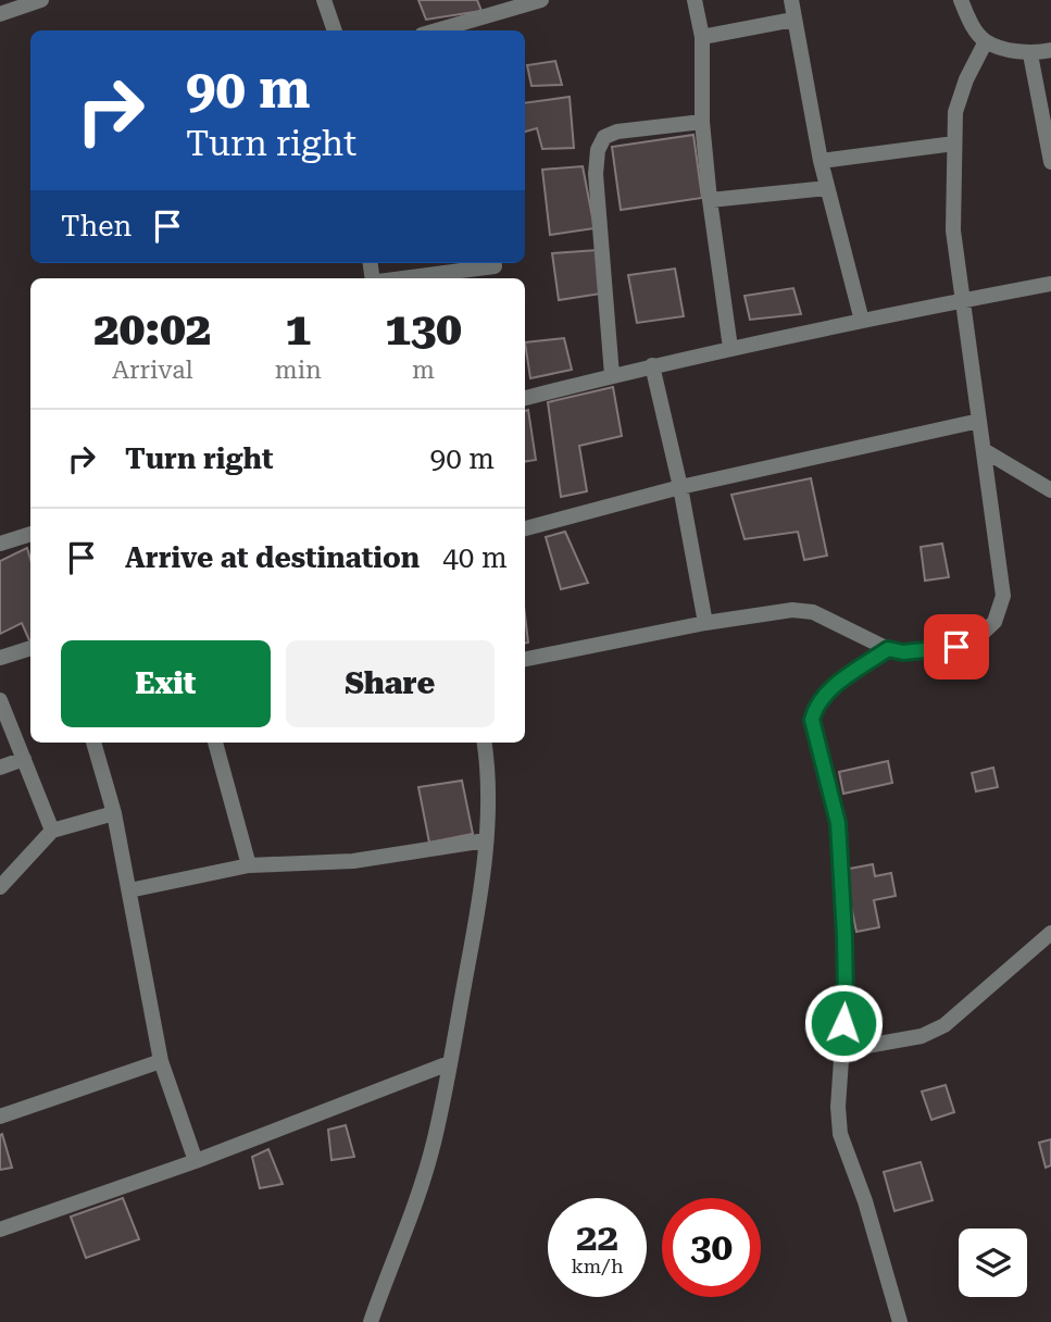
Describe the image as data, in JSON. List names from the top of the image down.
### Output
{
  "page": {
    "turn": ["90 m", "Turn right"],
    "then": "Then",
    "eta": [
      "20:02",
      "Arrival",
      "1",
      "min",
      "130",
      "m"
    ],
    "list": [
      {
        "name": "Turn right",
        "value": "90 m"
      },
      {
        "name": "Arrive at destination",
        "value": "40 m"
      }
    ],
    "buttons": ["Exit", "Share"],
    "speed": "22 km/h",
    "limit": "30"
  }
}
